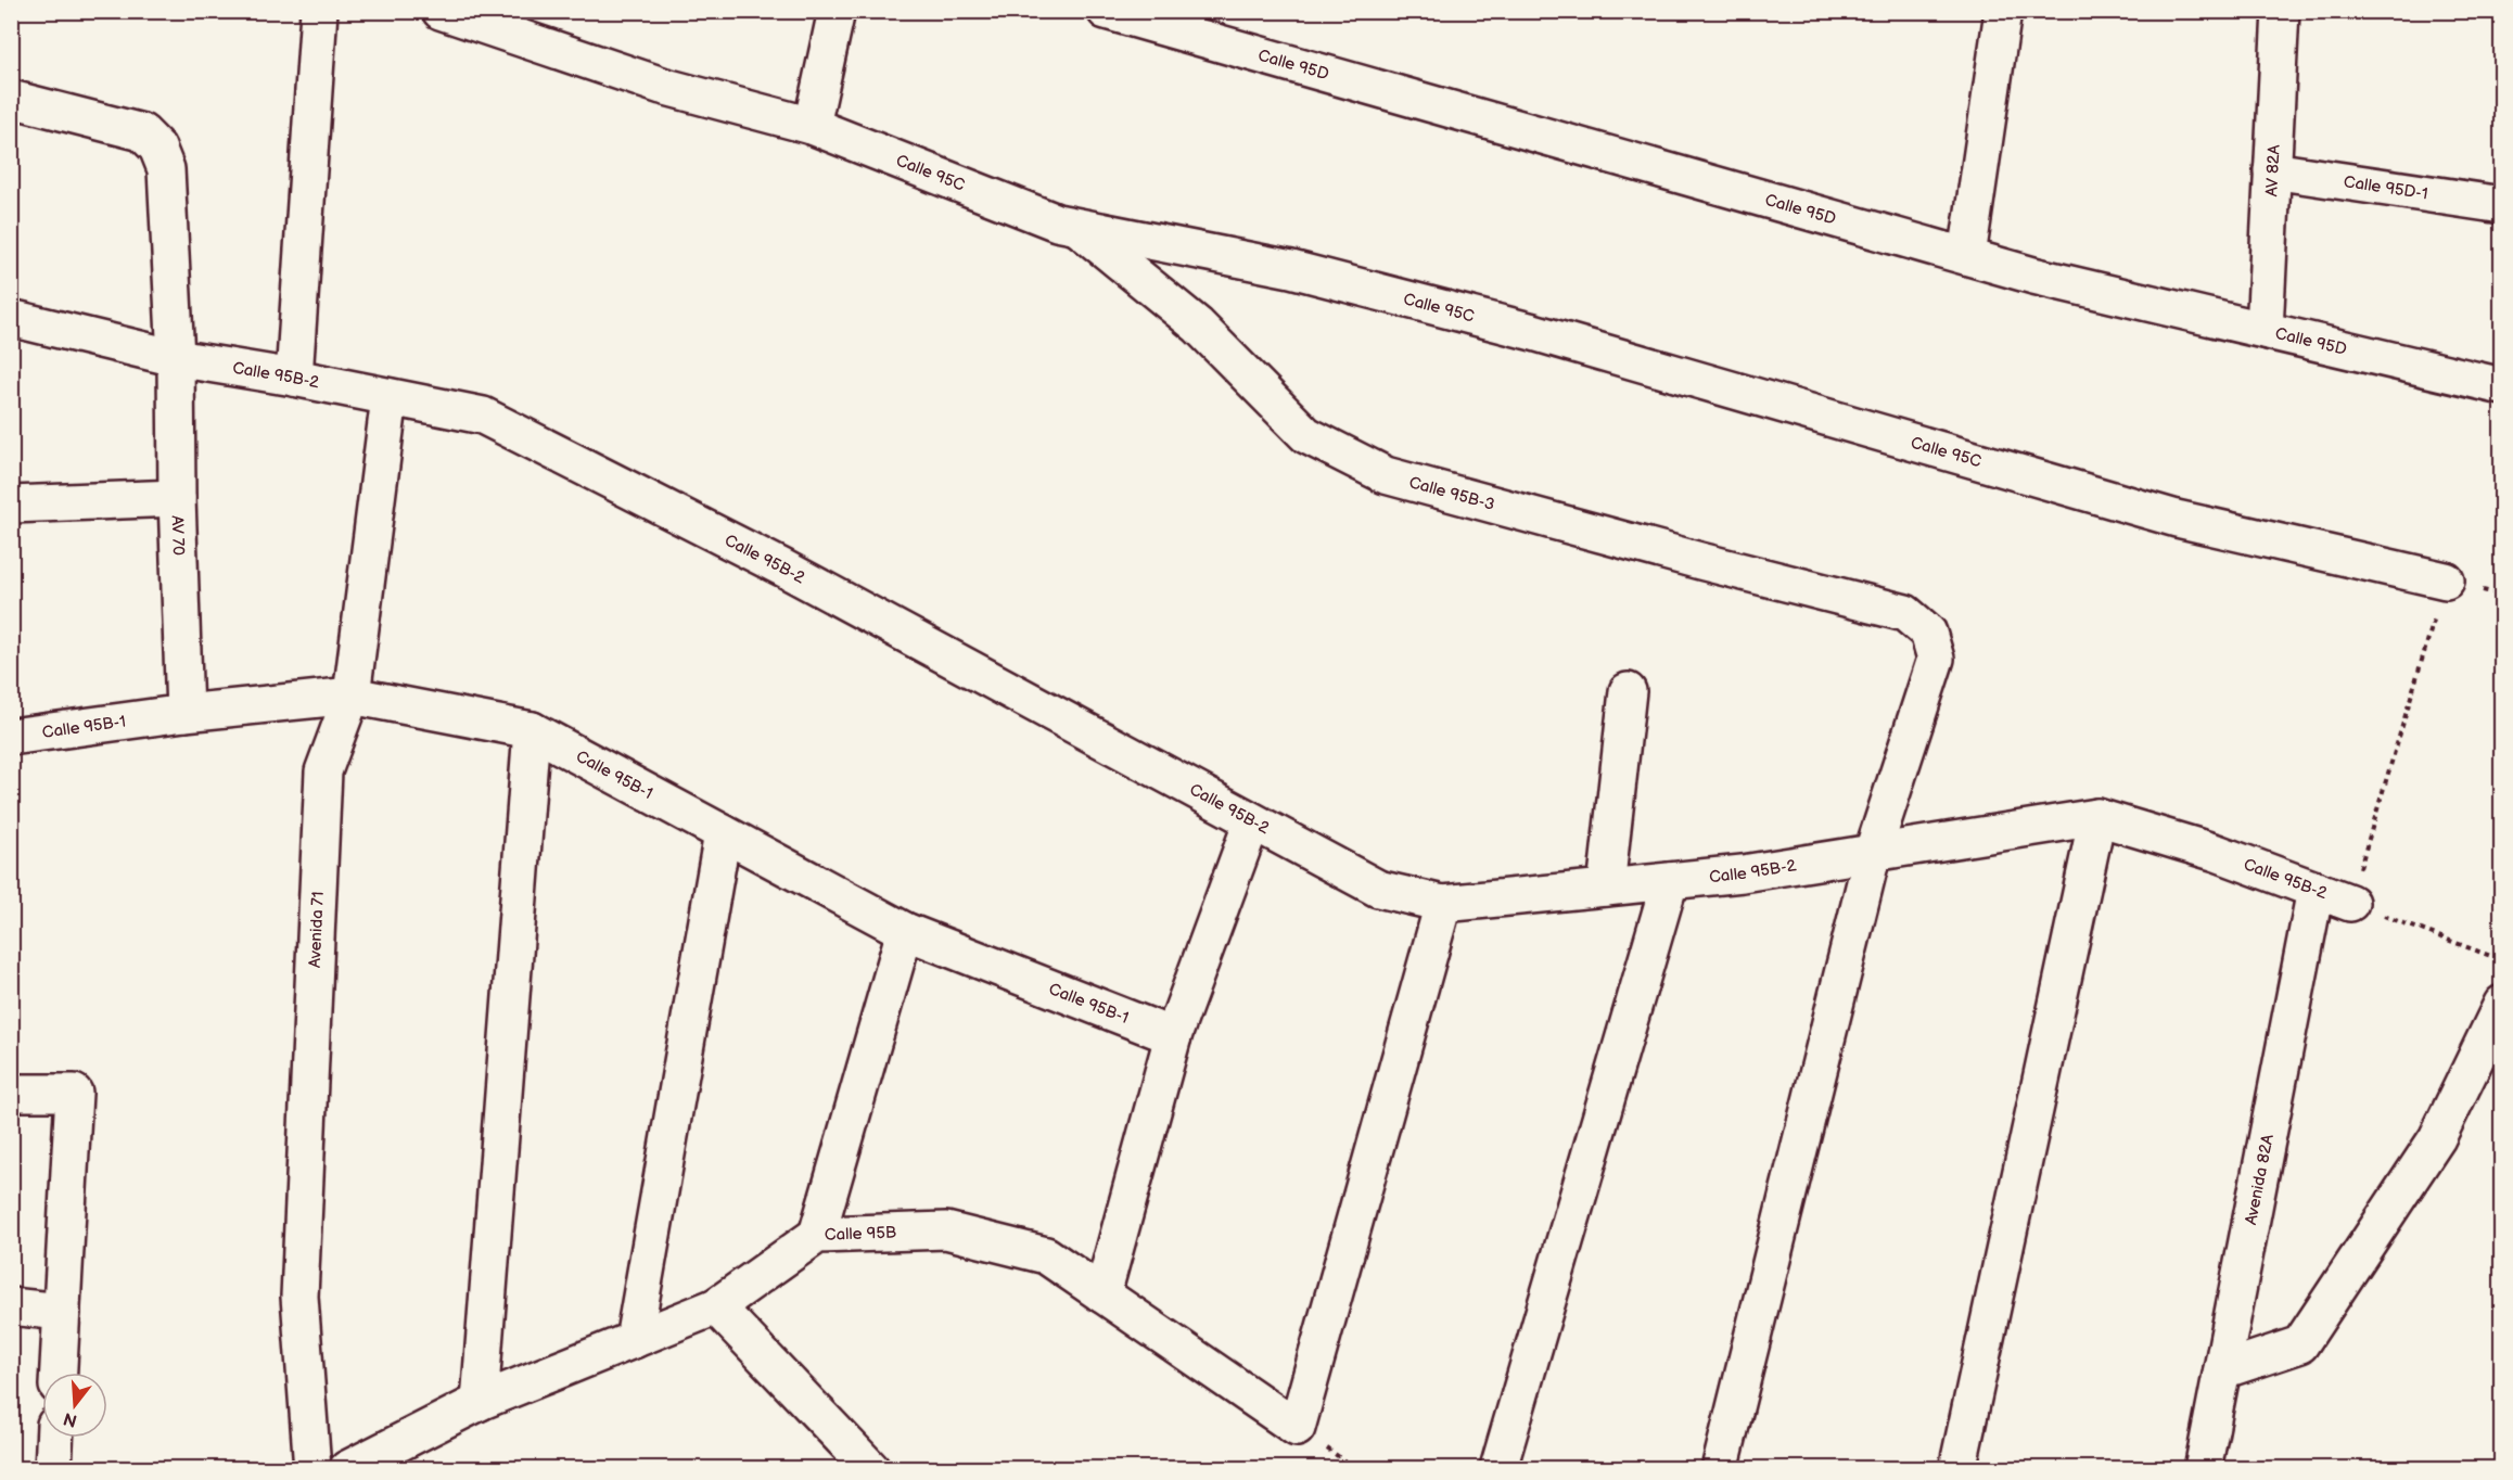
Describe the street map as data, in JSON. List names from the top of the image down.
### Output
{
  "streets": {
    "street": [
      "Calle 95D",
      "AV 82A",
      "Calle 95C",
      "Calle 95D-1",
      "Calle 95B-2",
      "Calle 95B-3",
      "AV 70",
      "Calle 95B-1",
      "Avenida 71",
      "Avenida 82A",
      "Calle 95B"
    ]
  },
  "crossings": [
    ["Calle 95D", "AV 82A"],
    ["AV 82A", "Calle 95D-1"],
    ["Calle 95C", "Calle 95B-3"],
    ["Calle 95B-2", "Calle 95B-3"],
    ["Calle 95B-2", "AV 70"],
    ["Calle 95B-2", "Avenida 71"],
    ["Calle 95B-2", "Avenida 82A"],
    ["Calle 95B-2", "Calle 95B"],
    ["AV 70", "Calle 95B-1"],
    ["Calle 95B-1", "Avenida 71"]
  ],
  "north": "bottom"
}
